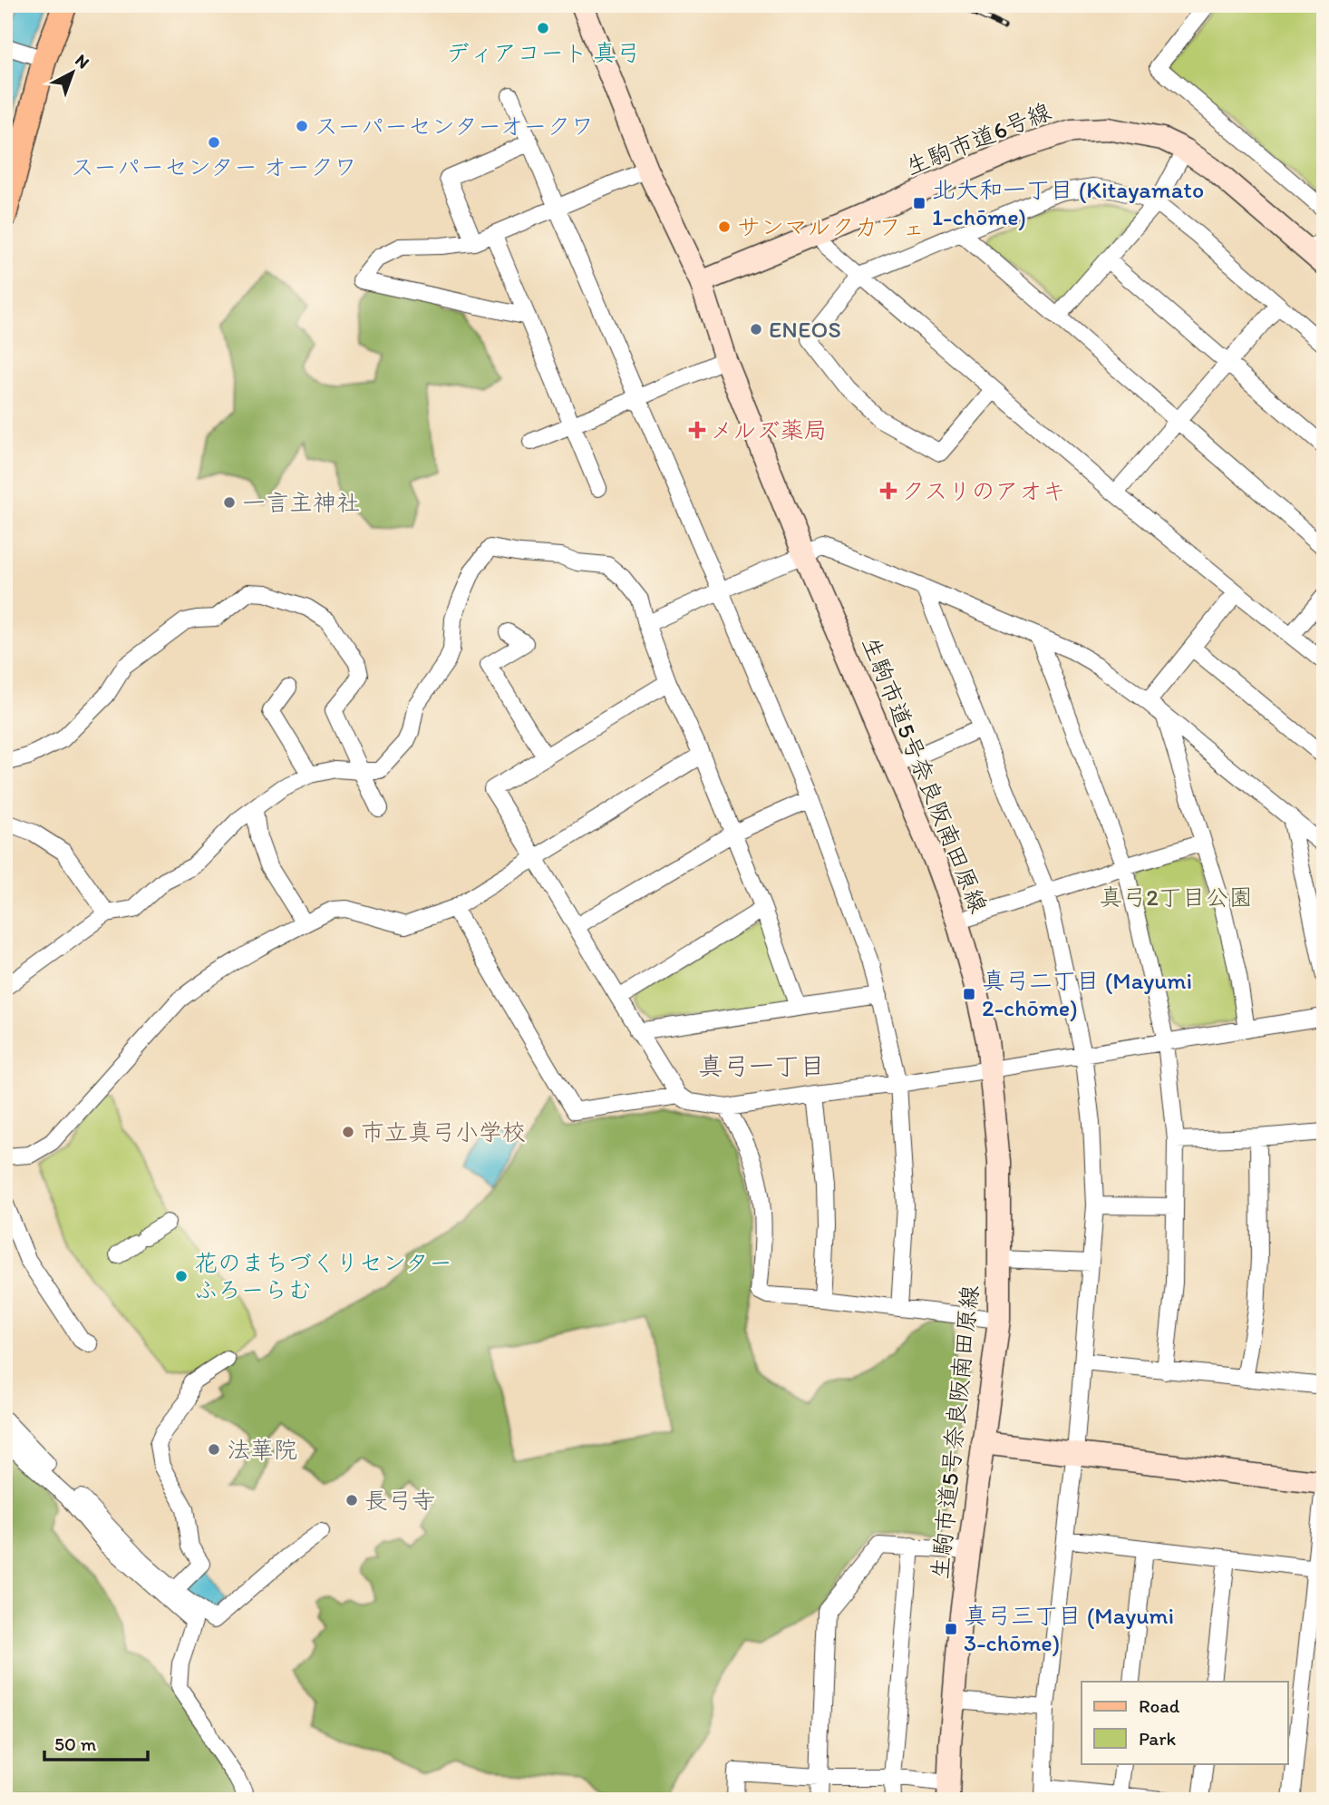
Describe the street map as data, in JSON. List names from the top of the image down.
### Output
{
  "streets": {
    "street": ["生駒市道6号線", "生駒市道5号奈良阪南田原線"]
  },
  "crossings": [
    ["生駒市道6号線", "生駒市道5号奈良阪南田原線"]
  ],
  "districts": ["真弓一丁目"],
  "parks": ["真弓2丁目公園"],
  "places": {
    "other": [
      "ディアコート 真弓",
      "スーパーセンターオークワ",
      "スーパーセンター オークワ",
      "サンマルクカフェ",
      "ENEOS",
      "一言主神社",
      "市立真弓小学校",
      "花のまちづくりセンター ふろーらむ",
      "法華院",
      "長弓寺"
    ],
    "transit": ["北大和一丁目 (Kitayamato 1-chōme)", "真弓二丁目 (Mayumi 2-chōme)", "真弓三丁目 (Mayumi 3-chōme)"],
    "health": ["メルズ薬局", "クスリのアオキ"]
  },
  "legend": ["Road", "Park"],
  "scale_bar": "50 m",
  "north": "top right"
}
